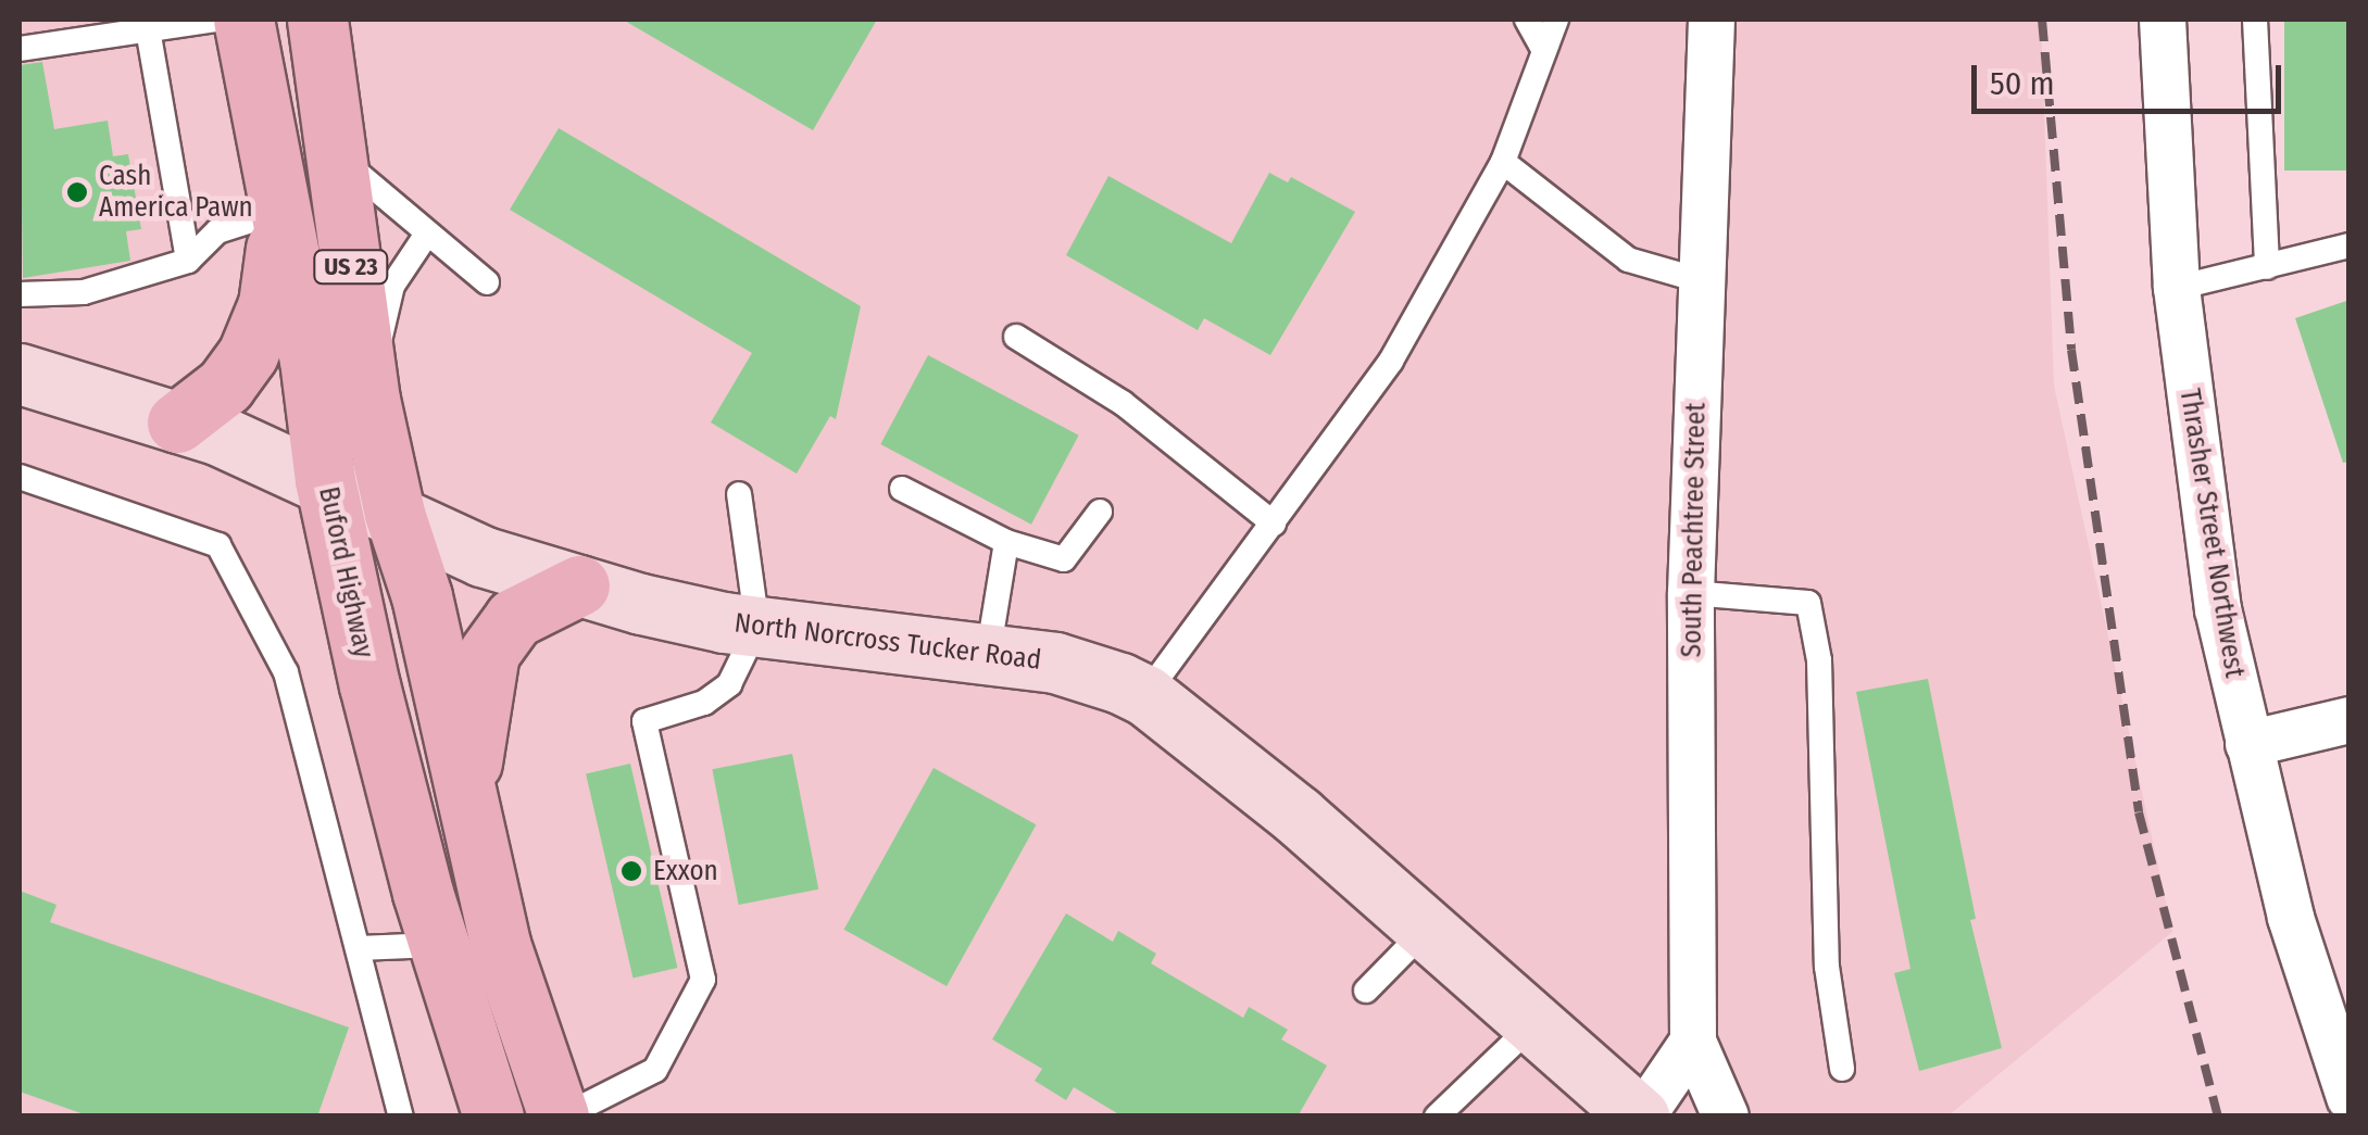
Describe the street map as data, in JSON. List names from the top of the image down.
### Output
{
  "streets": {
    "main road": ["US 23", "Buford Highway"],
    "street": ["South Peachtree Street", "Thrasher Street Northwest", "North Norcross Tucker Road"]
  },
  "crossings": [
    ["US 23", "North Norcross Tucker Road"],
    ["Buford Highway", "North Norcross Tucker Road"]
  ],
  "places": ["Cash America Pawn", "Exxon"],
  "scale_bar": "50 m"
}
